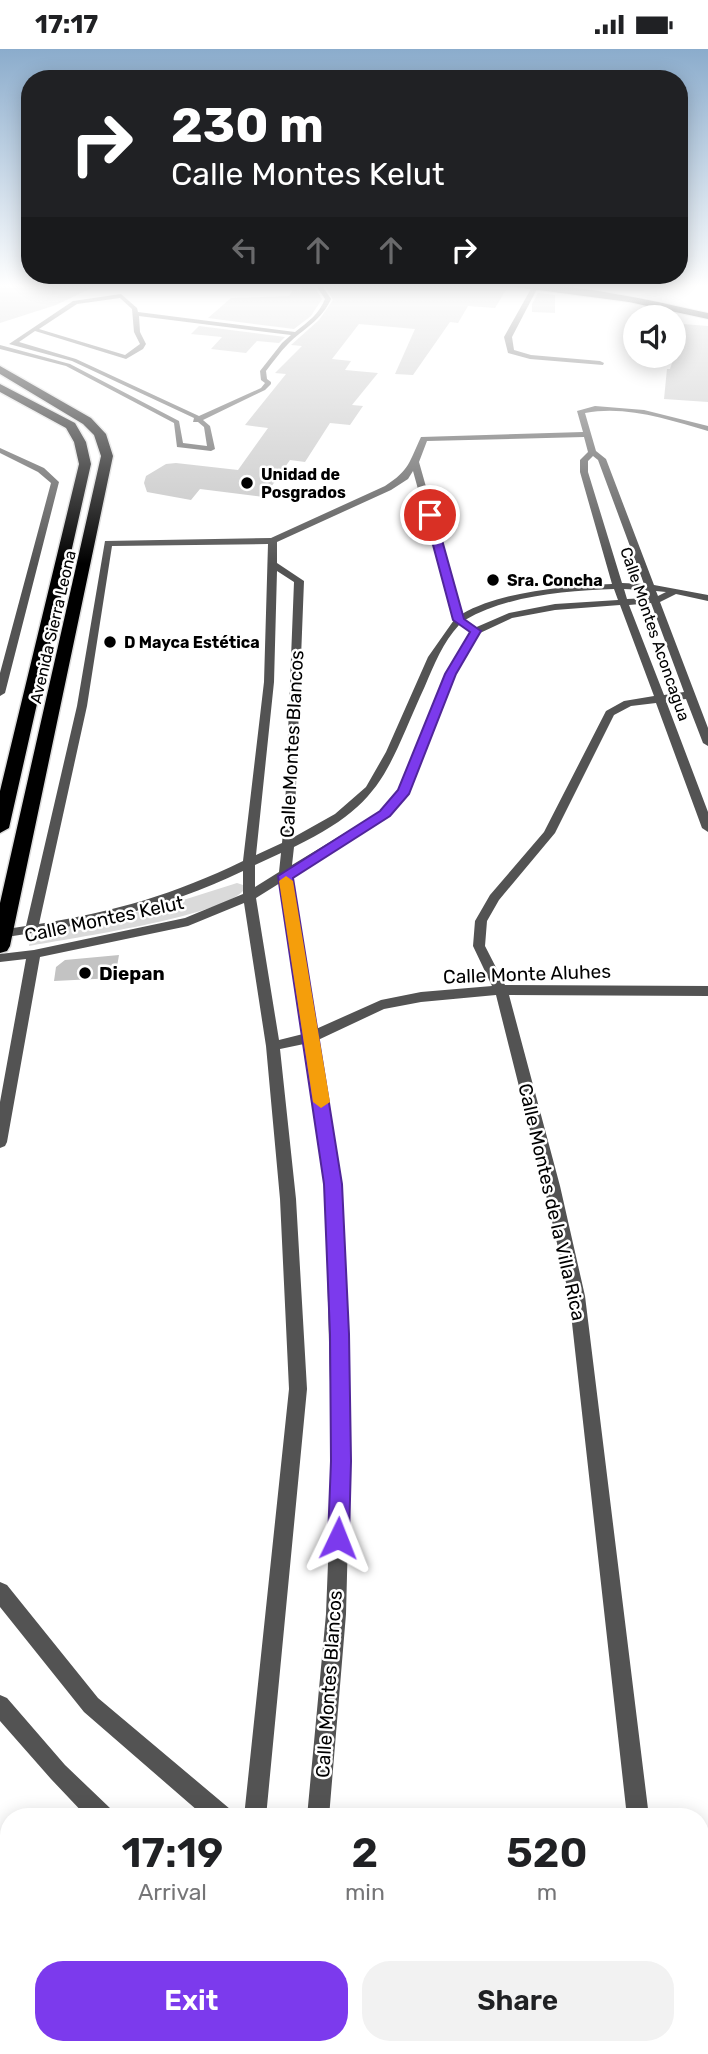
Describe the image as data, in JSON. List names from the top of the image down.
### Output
{
  "streets": {
    "highway": ["Avenida Sierra Leona"],
    "street": [
      "Calle Montes Aconcagua",
      "Calle Montes Blancos",
      "Calle Montes Kelut",
      "Calle Monte Aluhes",
      "Calle Montes de la Villa Rica"
    ]
  },
  "crossings": [
    ["Avenida Sierra Leona", "Calle Montes Blancos"],
    ["Avenida Sierra Leona", "Calle Montes Kelut"],
    ["Calle Montes Aconcagua", "Calle Montes de la Villa Rica"],
    ["Calle Montes Blancos", "Calle Montes Kelut"],
    ["Calle Montes Blancos", "Calle Monte Aluhes"],
    ["Calle Monte Aluhes", "Calle Montes de la Villa Rica"]
  ],
  "places": [
    "Unidad de Posgrados",
    "Sra. Concha",
    "D Mayca Estética",
    "Diepan"
  ],
  "page": {
    "status": "17:17",
    "turn": ["230 m", "Calle Montes Kelut"],
    "eta": [
      "17:19",
      "Arrival",
      "2",
      "min",
      "520",
      "m"
    ],
    "buttons": ["Exit", "Share"]
  }
}
